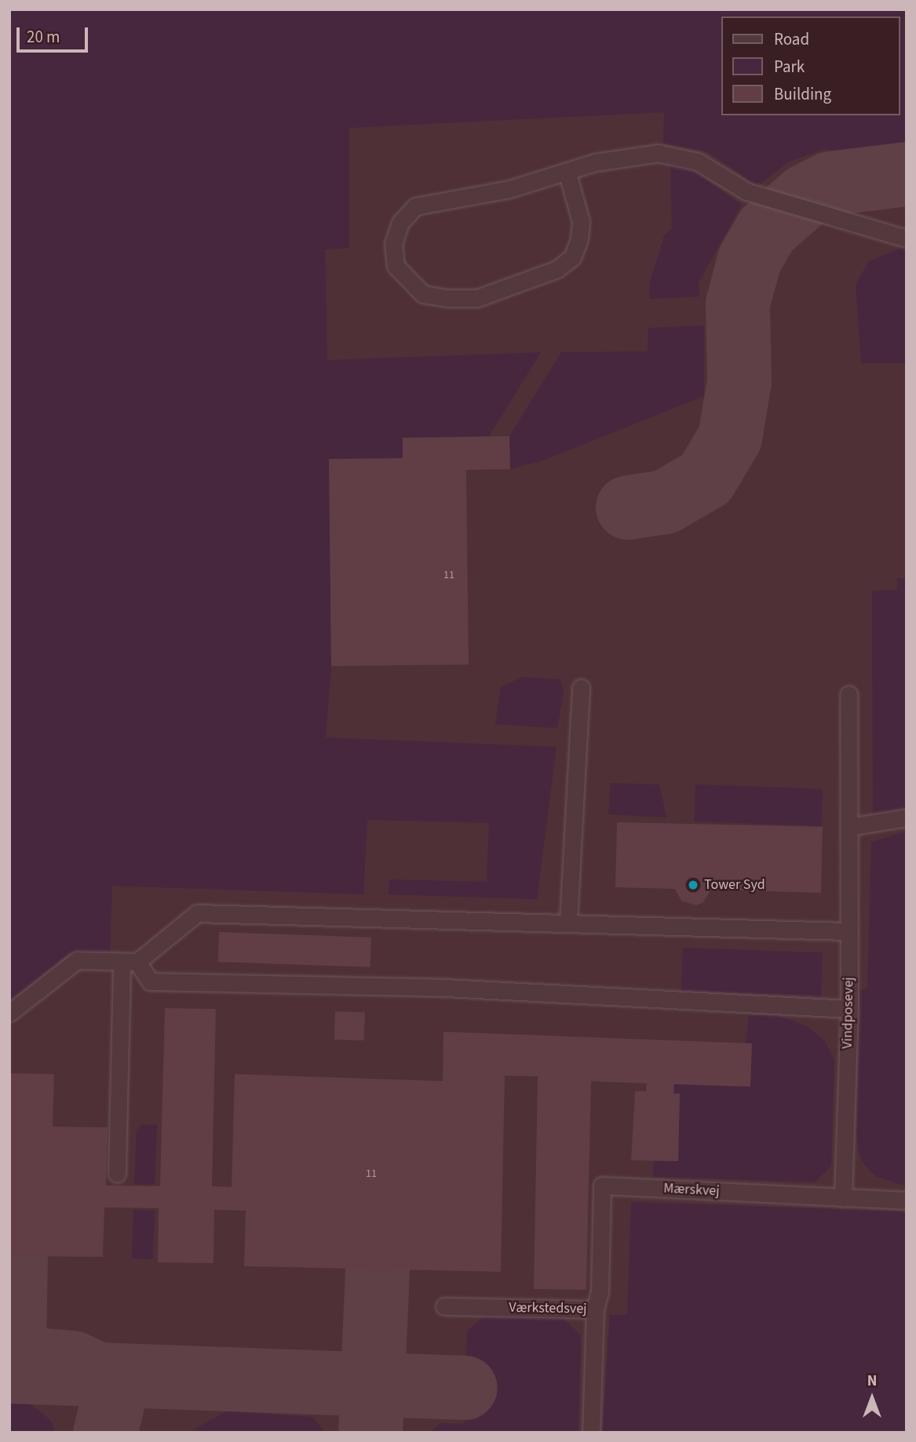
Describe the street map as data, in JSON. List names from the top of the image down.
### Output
{
  "streets": {
    "lane": ["Vindposevej", "Mærskvej", "Værkstedsvej"]
  },
  "crossings": [
    ["Vindposevej", "Mærskvej"],
    ["Mærskvej", "Værkstedsvej"]
  ],
  "places": ["Tower Syd"],
  "house_numbers": ["11", "11"],
  "legend": ["Road", "Park", "Building"],
  "scale_bar": "20 m",
  "north": "top"
}
